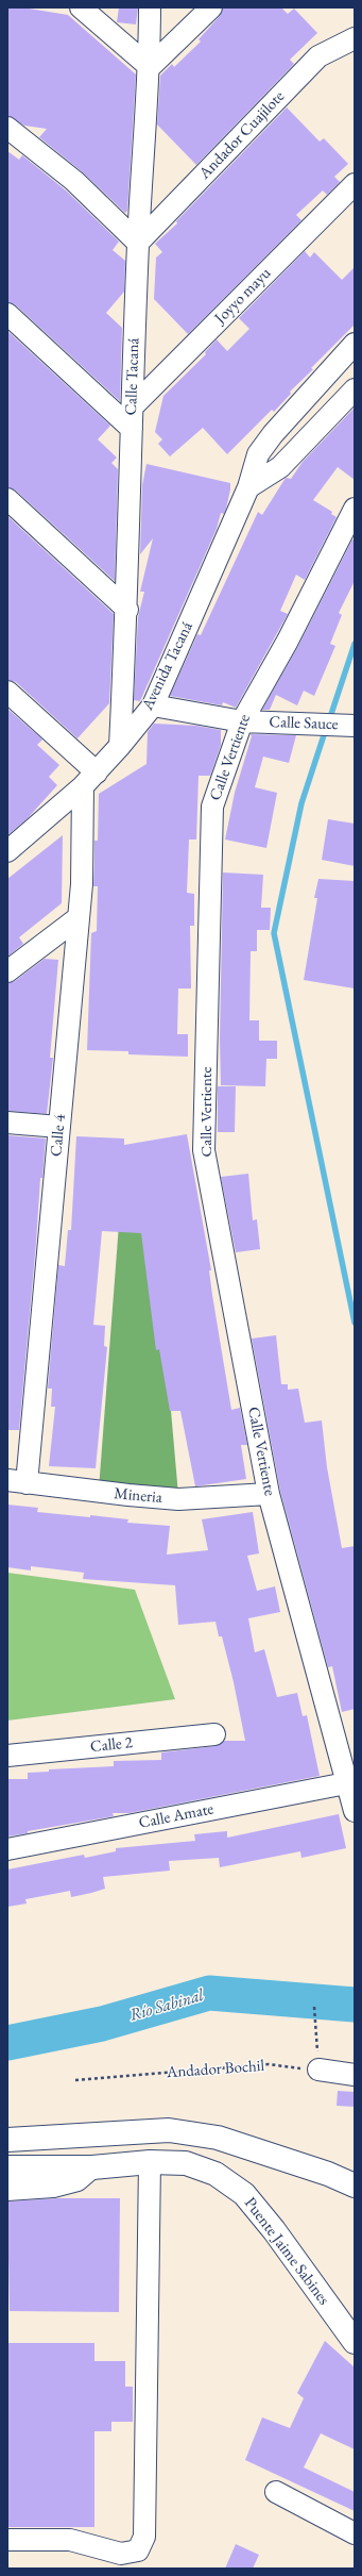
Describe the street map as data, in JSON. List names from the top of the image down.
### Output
{
  "streets": {
    "main road": ["Puente Jaime Sabines"],
    "street": [
      "Andador Cuajilote",
      "Joyyo mayu",
      "Calle Tacaná",
      "Avenida Tacaná",
      "Calle Sauce",
      "Calle Vertiente",
      "Calle 4",
      "Mineria",
      "Calle 2",
      "Calle Amate"
    ],
    "path": ["Andador Bochil"]
  },
  "crossings": [
    ["Andador Cuajilote", "Calle Tacaná"],
    ["Joyyo mayu", "Calle Tacaná"],
    ["Calle Tacaná", "Avenida Tacaná"],
    ["Avenida Tacaná", "Calle Sauce"],
    ["Avenida Tacaná", "Calle 4"],
    ["Calle Sauce", "Calle Vertiente"],
    ["Calle Vertiente", "Mineria"],
    ["Calle Vertiente", "Calle Amate"],
    ["Calle 4", "Mineria"]
  ],
  "water": ["Río Sabinal"]
}
